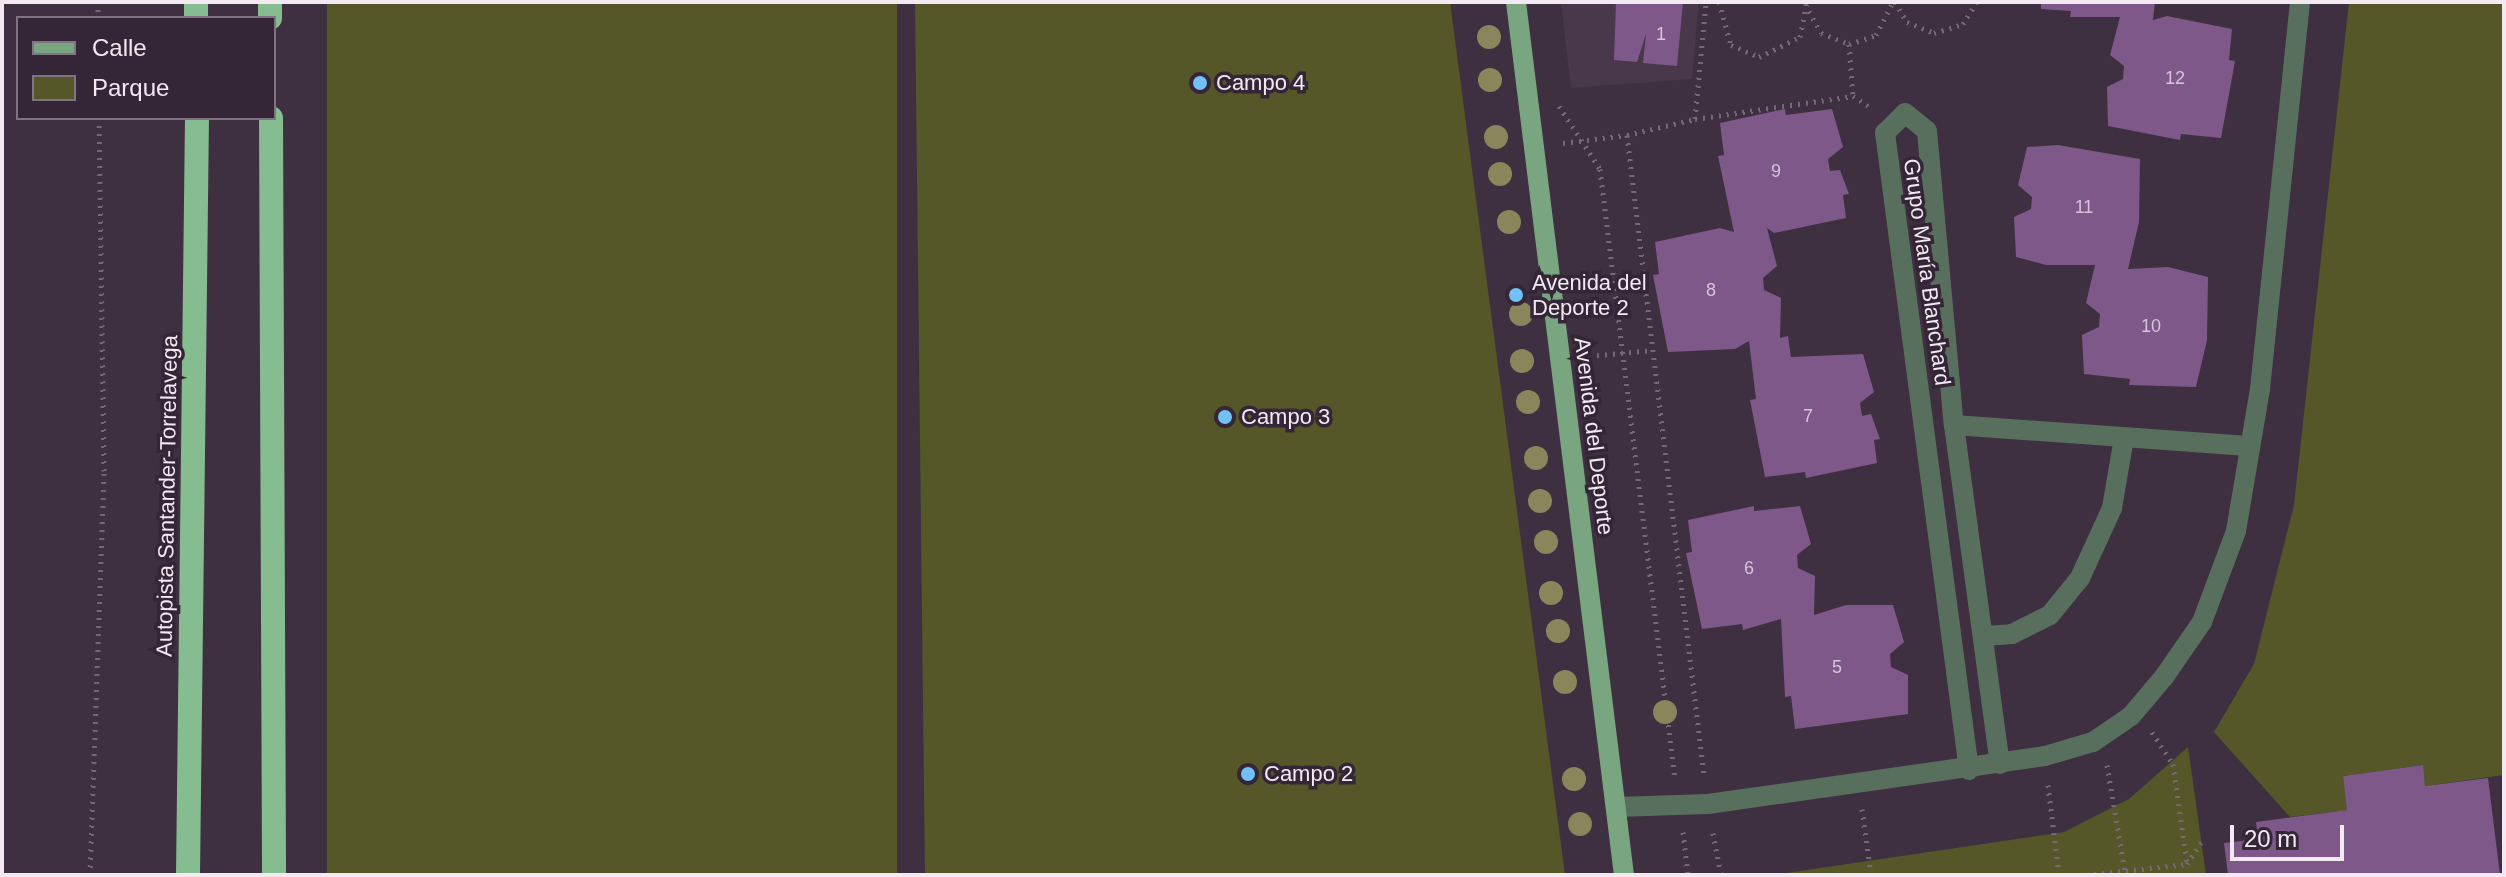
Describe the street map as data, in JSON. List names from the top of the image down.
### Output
{
  "streets": {
    "highway": ["Autopista Santander-Torrelavega"],
    "main road": ["Avenida del Deporte"],
    "street": ["Grupo María Blanchard"]
  },
  "places": [
    "Campo 4",
    "Avenida del Deporte 2",
    "Campo 3",
    "Campo 2"
  ],
  "house_numbers": [
    "1",
    "12",
    "9",
    "11",
    "8",
    "10",
    "7",
    "6",
    "5"
  ],
  "legend": ["Calle", "Parque"],
  "scale_bar": "20 m"
}
